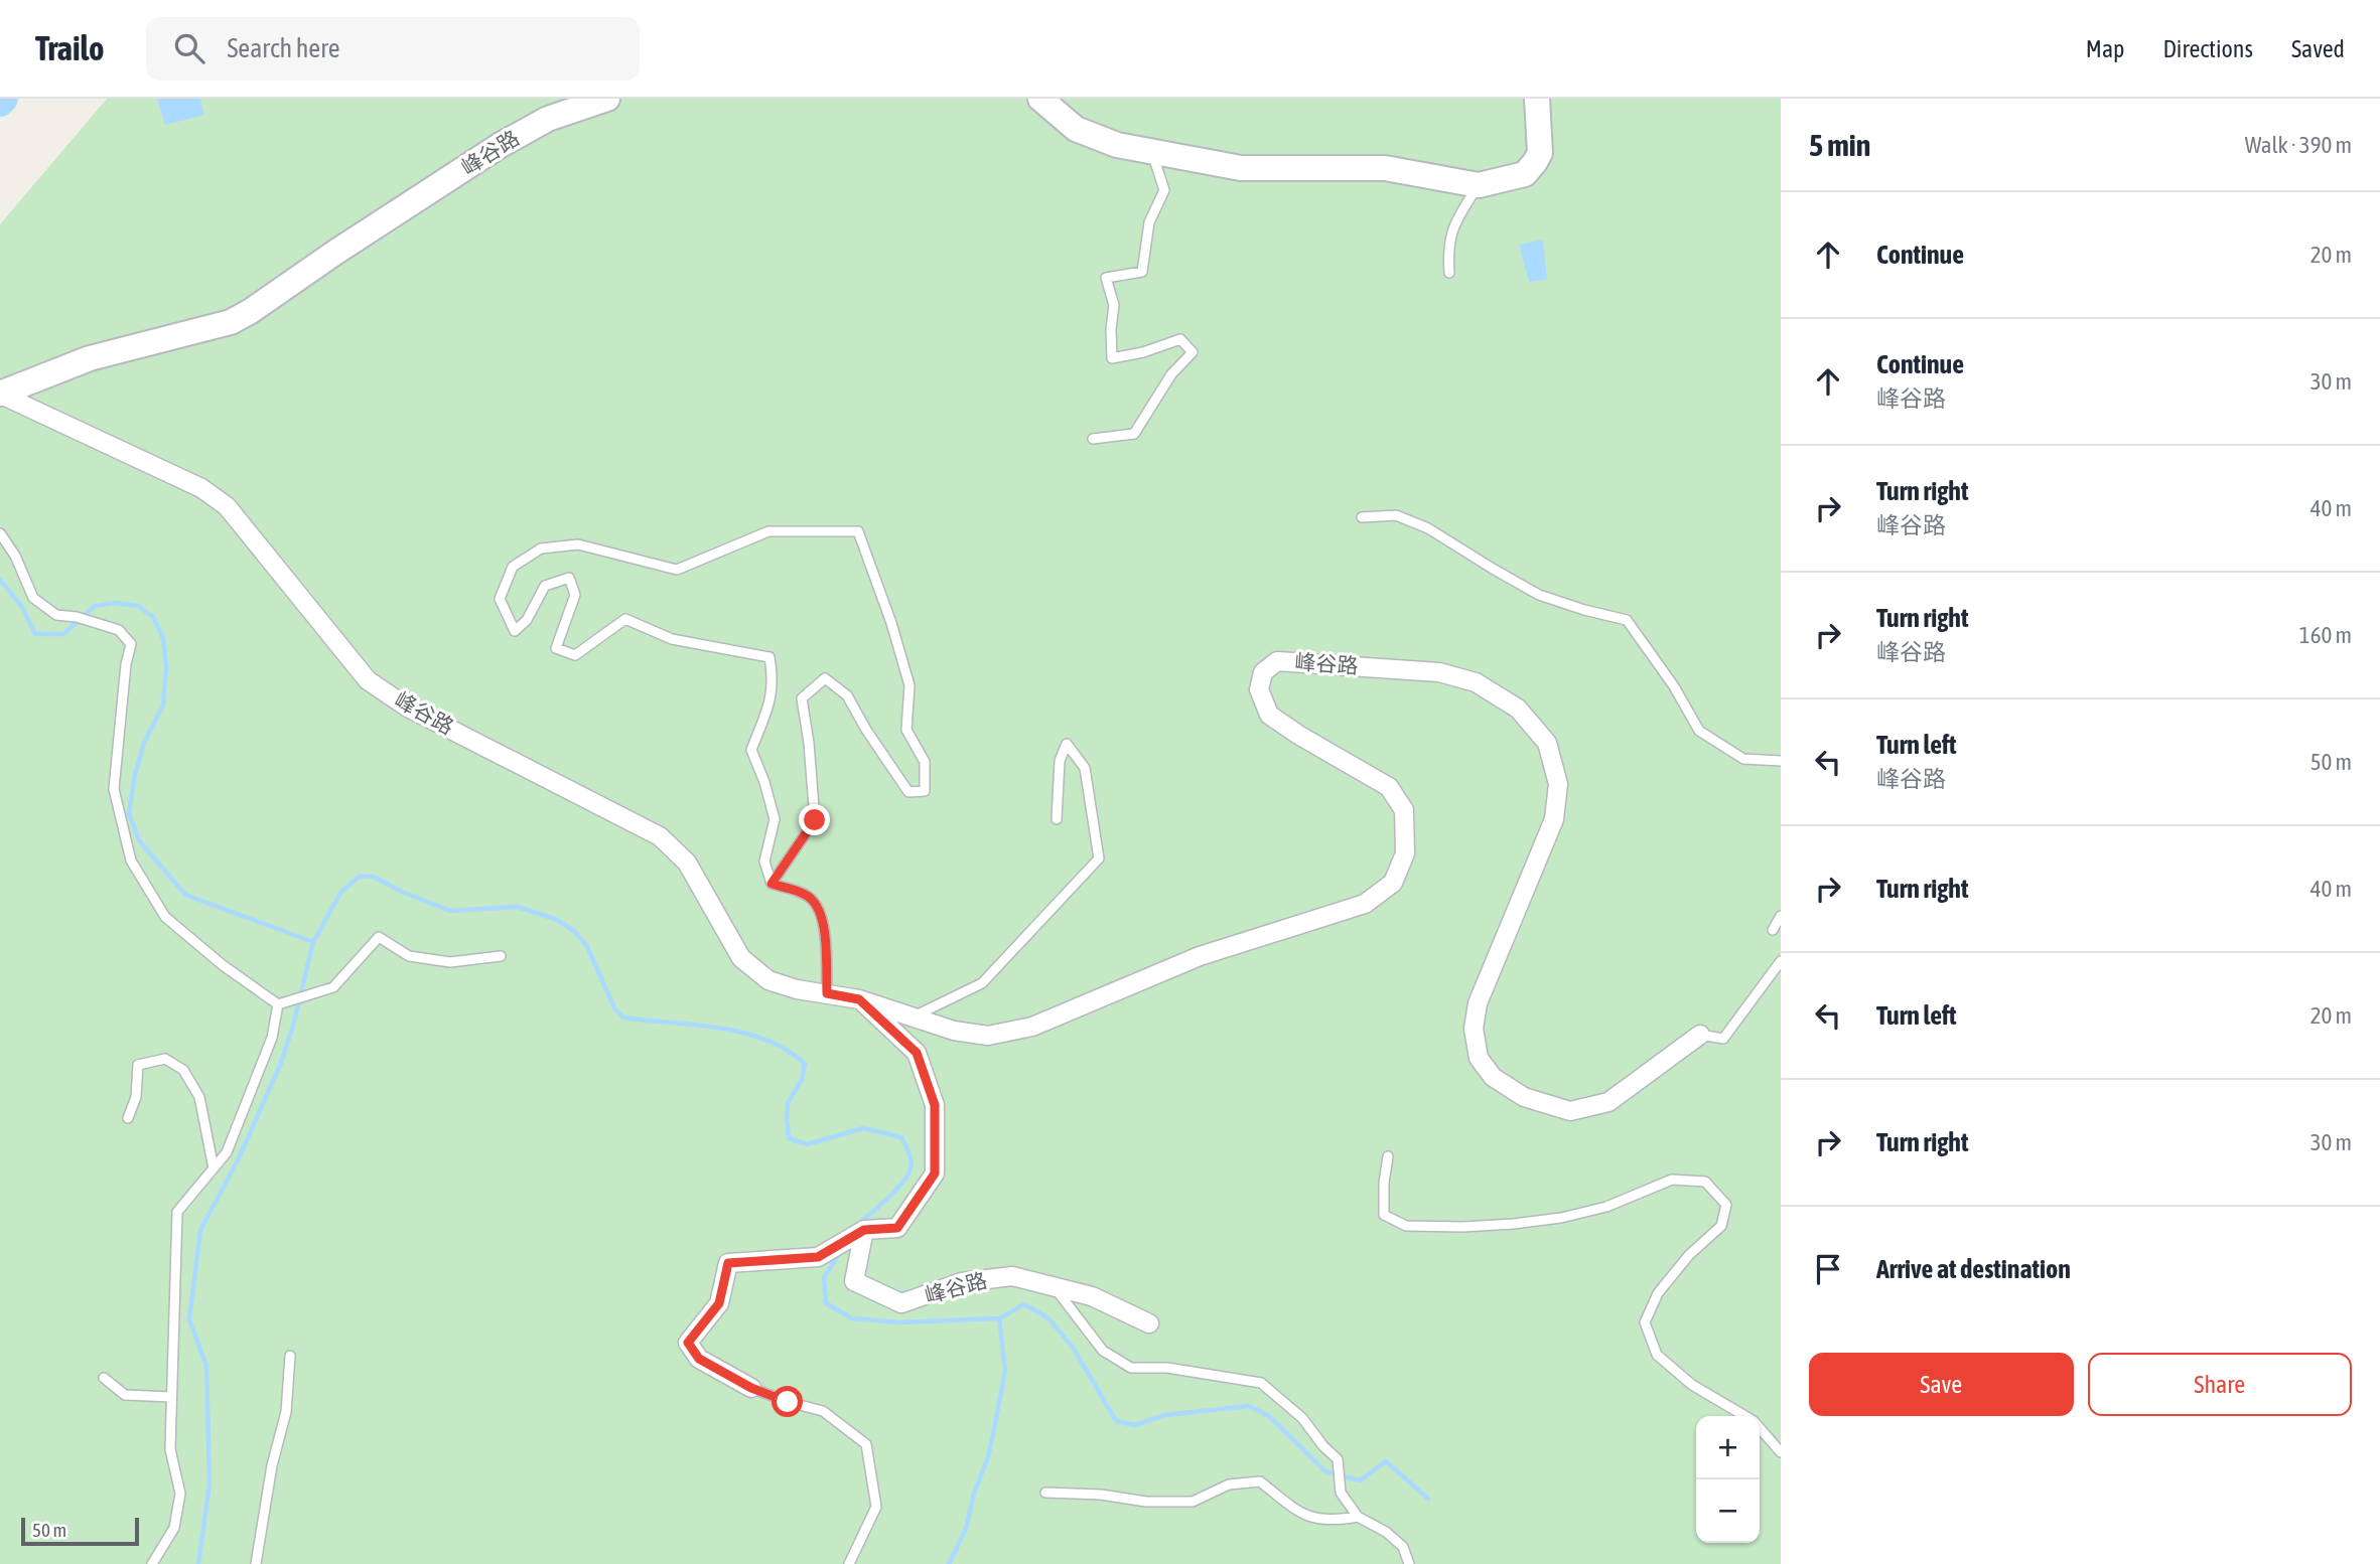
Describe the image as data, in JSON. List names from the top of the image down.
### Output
{
  "streets": {
    "street": ["峰谷路"]
  },
  "scale_bar": "50 m",
  "page": {
    "header": "Trailo",
    "search": "Search here",
    "nav": ["Map", "Directions", "Saved"],
    "heading": ["5 min", "Walk · 390 m"],
    "list": [
      ["Continue", "20 m"],
      ["Continue", "峰谷路", "30 m"],
      ["Turn right", "峰谷路", "40 m"],
      ["Turn right", "峰谷路", "160 m"],
      ["Turn left", "峰谷路", "50 m"],
      ["Turn right", "40 m"],
      ["Turn left", "20 m"],
      ["Turn right", "30 m"],
      "Arrive at destination"
    ],
    "buttons": ["Save", "Share"],
    "map_buttons": ["+", "−"],
    "scale": "50 m"
  }
}
